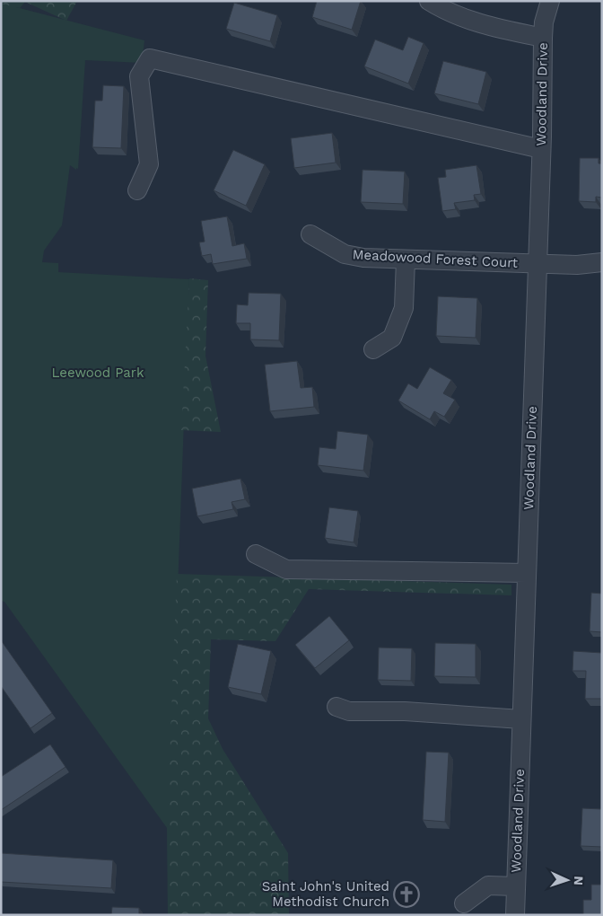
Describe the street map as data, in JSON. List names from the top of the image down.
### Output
{
  "streets": {
    "street": ["Woodland Drive", "Meadowood Forest Court"]
  },
  "crossings": [
    ["Woodland Drive", "Meadowood Forest Court"]
  ],
  "parks": ["Leewood Park"],
  "places": {
    "church": ["Saint John's United Methodist Church"]
  },
  "north": "right"
}
